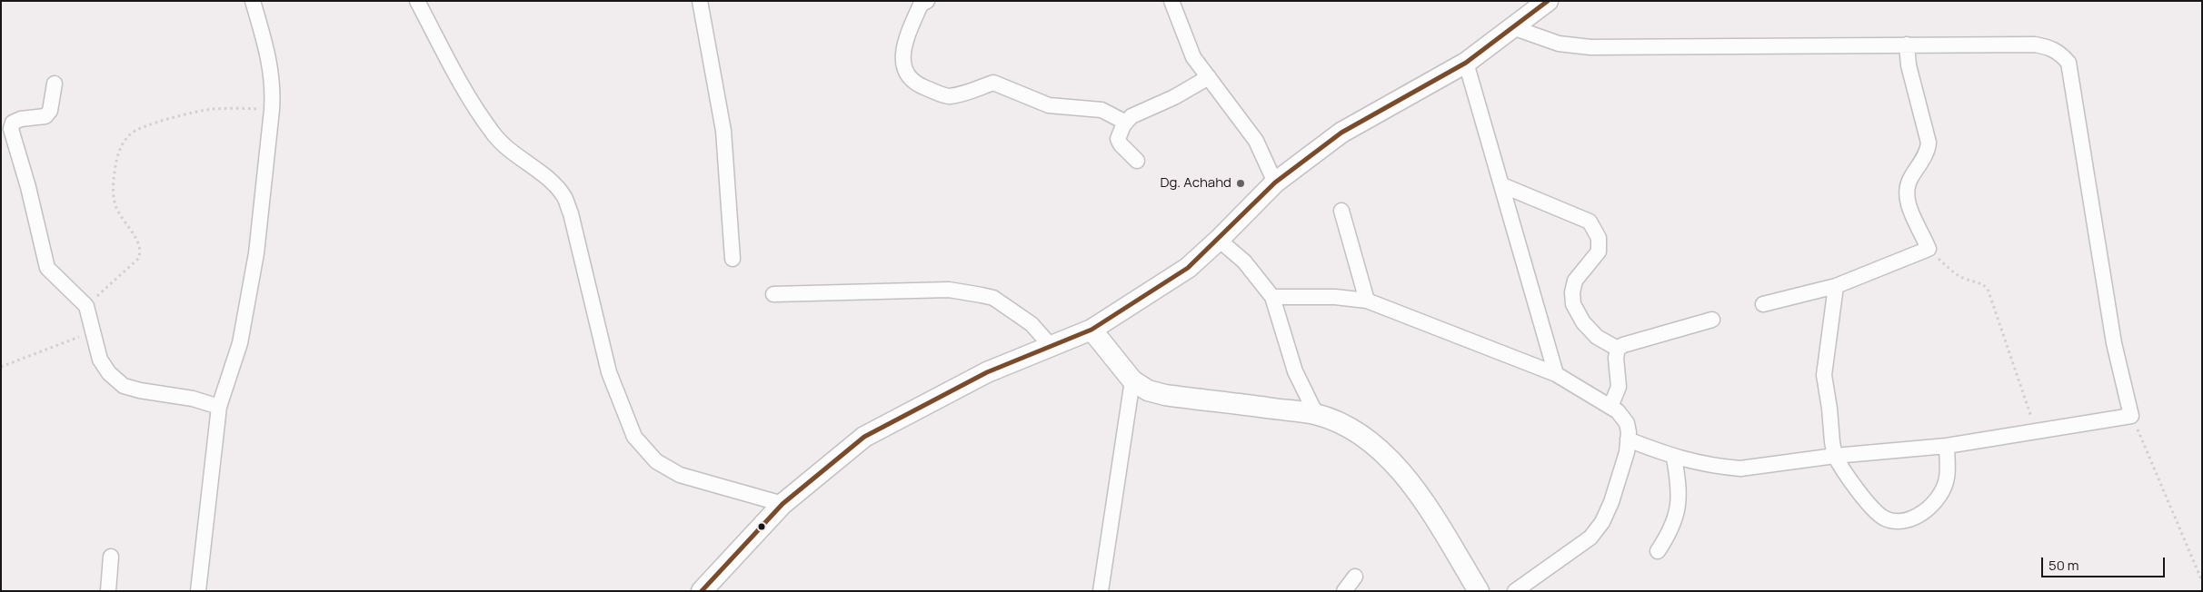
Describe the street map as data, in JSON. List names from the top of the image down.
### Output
{
  "places": ["Dg. Achahd"],
  "scale_bar": "50 m"
}
